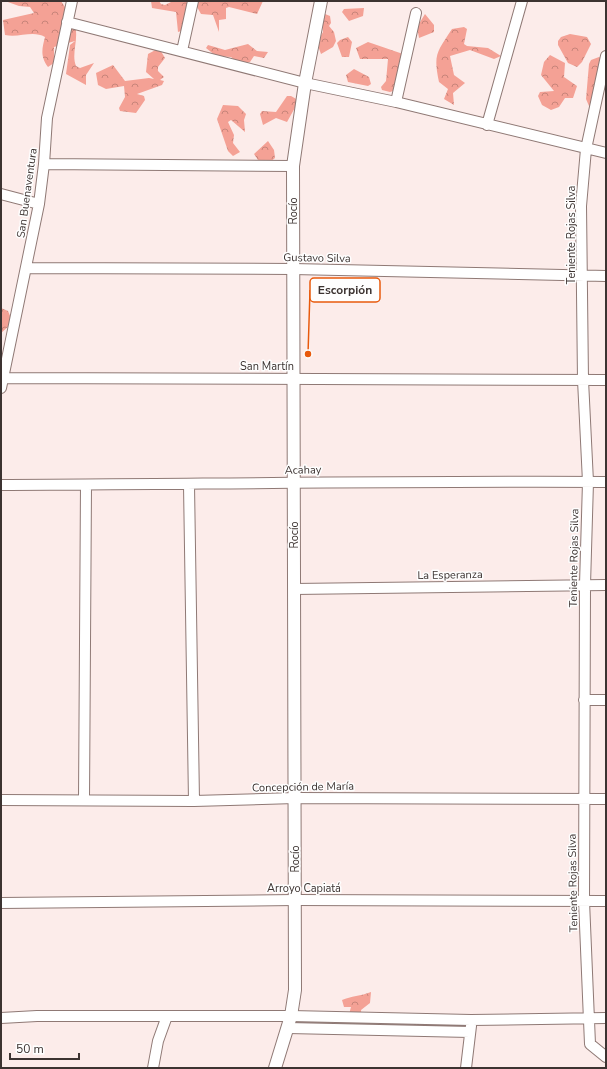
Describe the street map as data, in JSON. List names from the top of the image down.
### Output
{
  "streets": {
    "main road": ["Rocío"],
    "street": [
      "San Buenaventura",
      "Teniente Rojas Silva",
      "Gustavo Silva",
      "San Martín",
      "Acahay",
      "La Esperanza",
      "Concepción de María",
      "Arroyo Capiatá"
    ]
  },
  "crossings": [
    ["San Buenaventura", "Gustavo Silva"],
    ["San Buenaventura", "San Martín"],
    ["Rocío", "Gustavo Silva"],
    ["Rocío", "San Martín"],
    ["Rocío", "Acahay"],
    ["Rocío", "La Esperanza"],
    ["Rocío", "Concepción de María"],
    ["Rocío", "Arroyo Capiatá"],
    ["Teniente Rojas Silva", "Gustavo Silva"],
    ["Teniente Rojas Silva", "San Martín"],
    ["Teniente Rojas Silva", "Acahay"],
    ["Teniente Rojas Silva", "La Esperanza"],
    ["Teniente Rojas Silva", "Concepción de María"],
    ["Teniente Rojas Silva", "Arroyo Capiatá"]
  ],
  "places": ["Escorpión"],
  "scale_bar": "50 m"
}
